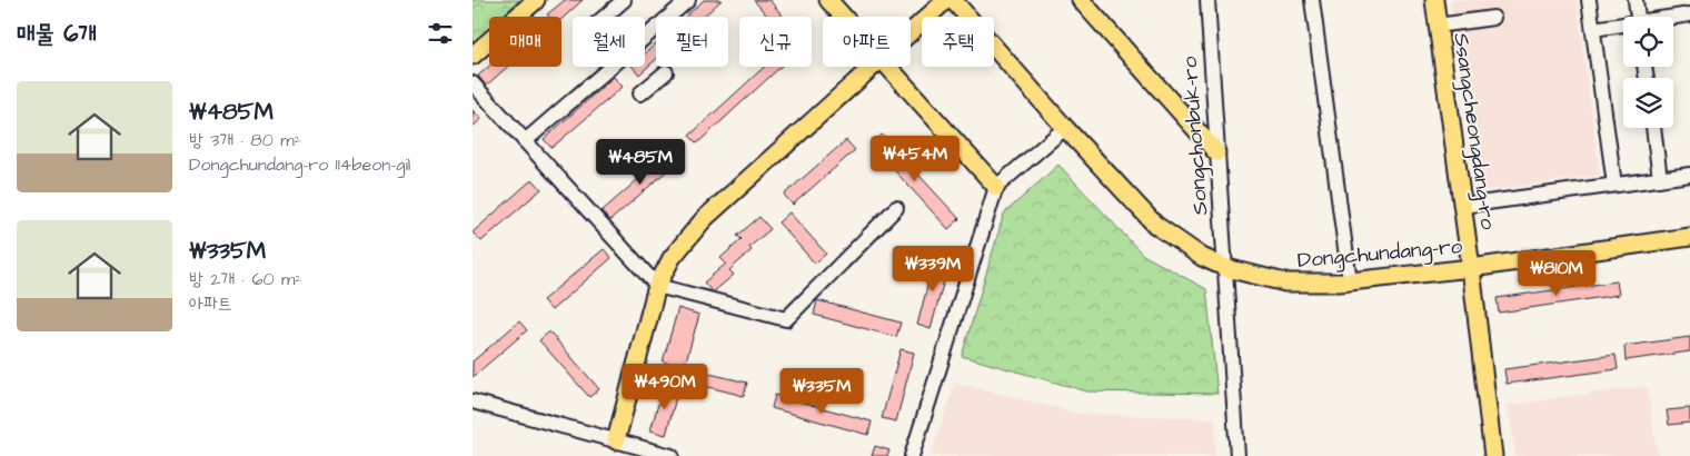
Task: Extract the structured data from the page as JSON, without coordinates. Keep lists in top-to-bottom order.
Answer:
{
  "streets": {
    "main road": ["Ssangcheongdang-ro", "Dongchundang-ro"],
    "street": ["Songchonbuk-ro"]
  },
  "crossings": [
    ["Ssangcheongdang-ro", "Dongchundang-ro"],
    ["Songchonbuk-ro", "Dongchundang-ro"]
  ],
  "page": {
    "heading": "매물 6개",
    "chip": [
      "매매",
      "월세",
      "필터",
      "신규",
      "아파트",
      "주택"
    ],
    "list": [
      {
        "name": "₩485M",
        "note": "방 3개 · 80 m² · Dongchundang-ro 114beon-gil"
      },
      {
        "name": "₩335M",
        "note": "방 2개 · 60 m² · 아파트"
      }
    ],
    "price": [
      "₩454M",
      "₩485M",
      "₩339M",
      "₩810M",
      "₩490M",
      "₩335M"
    ]
  }
}
